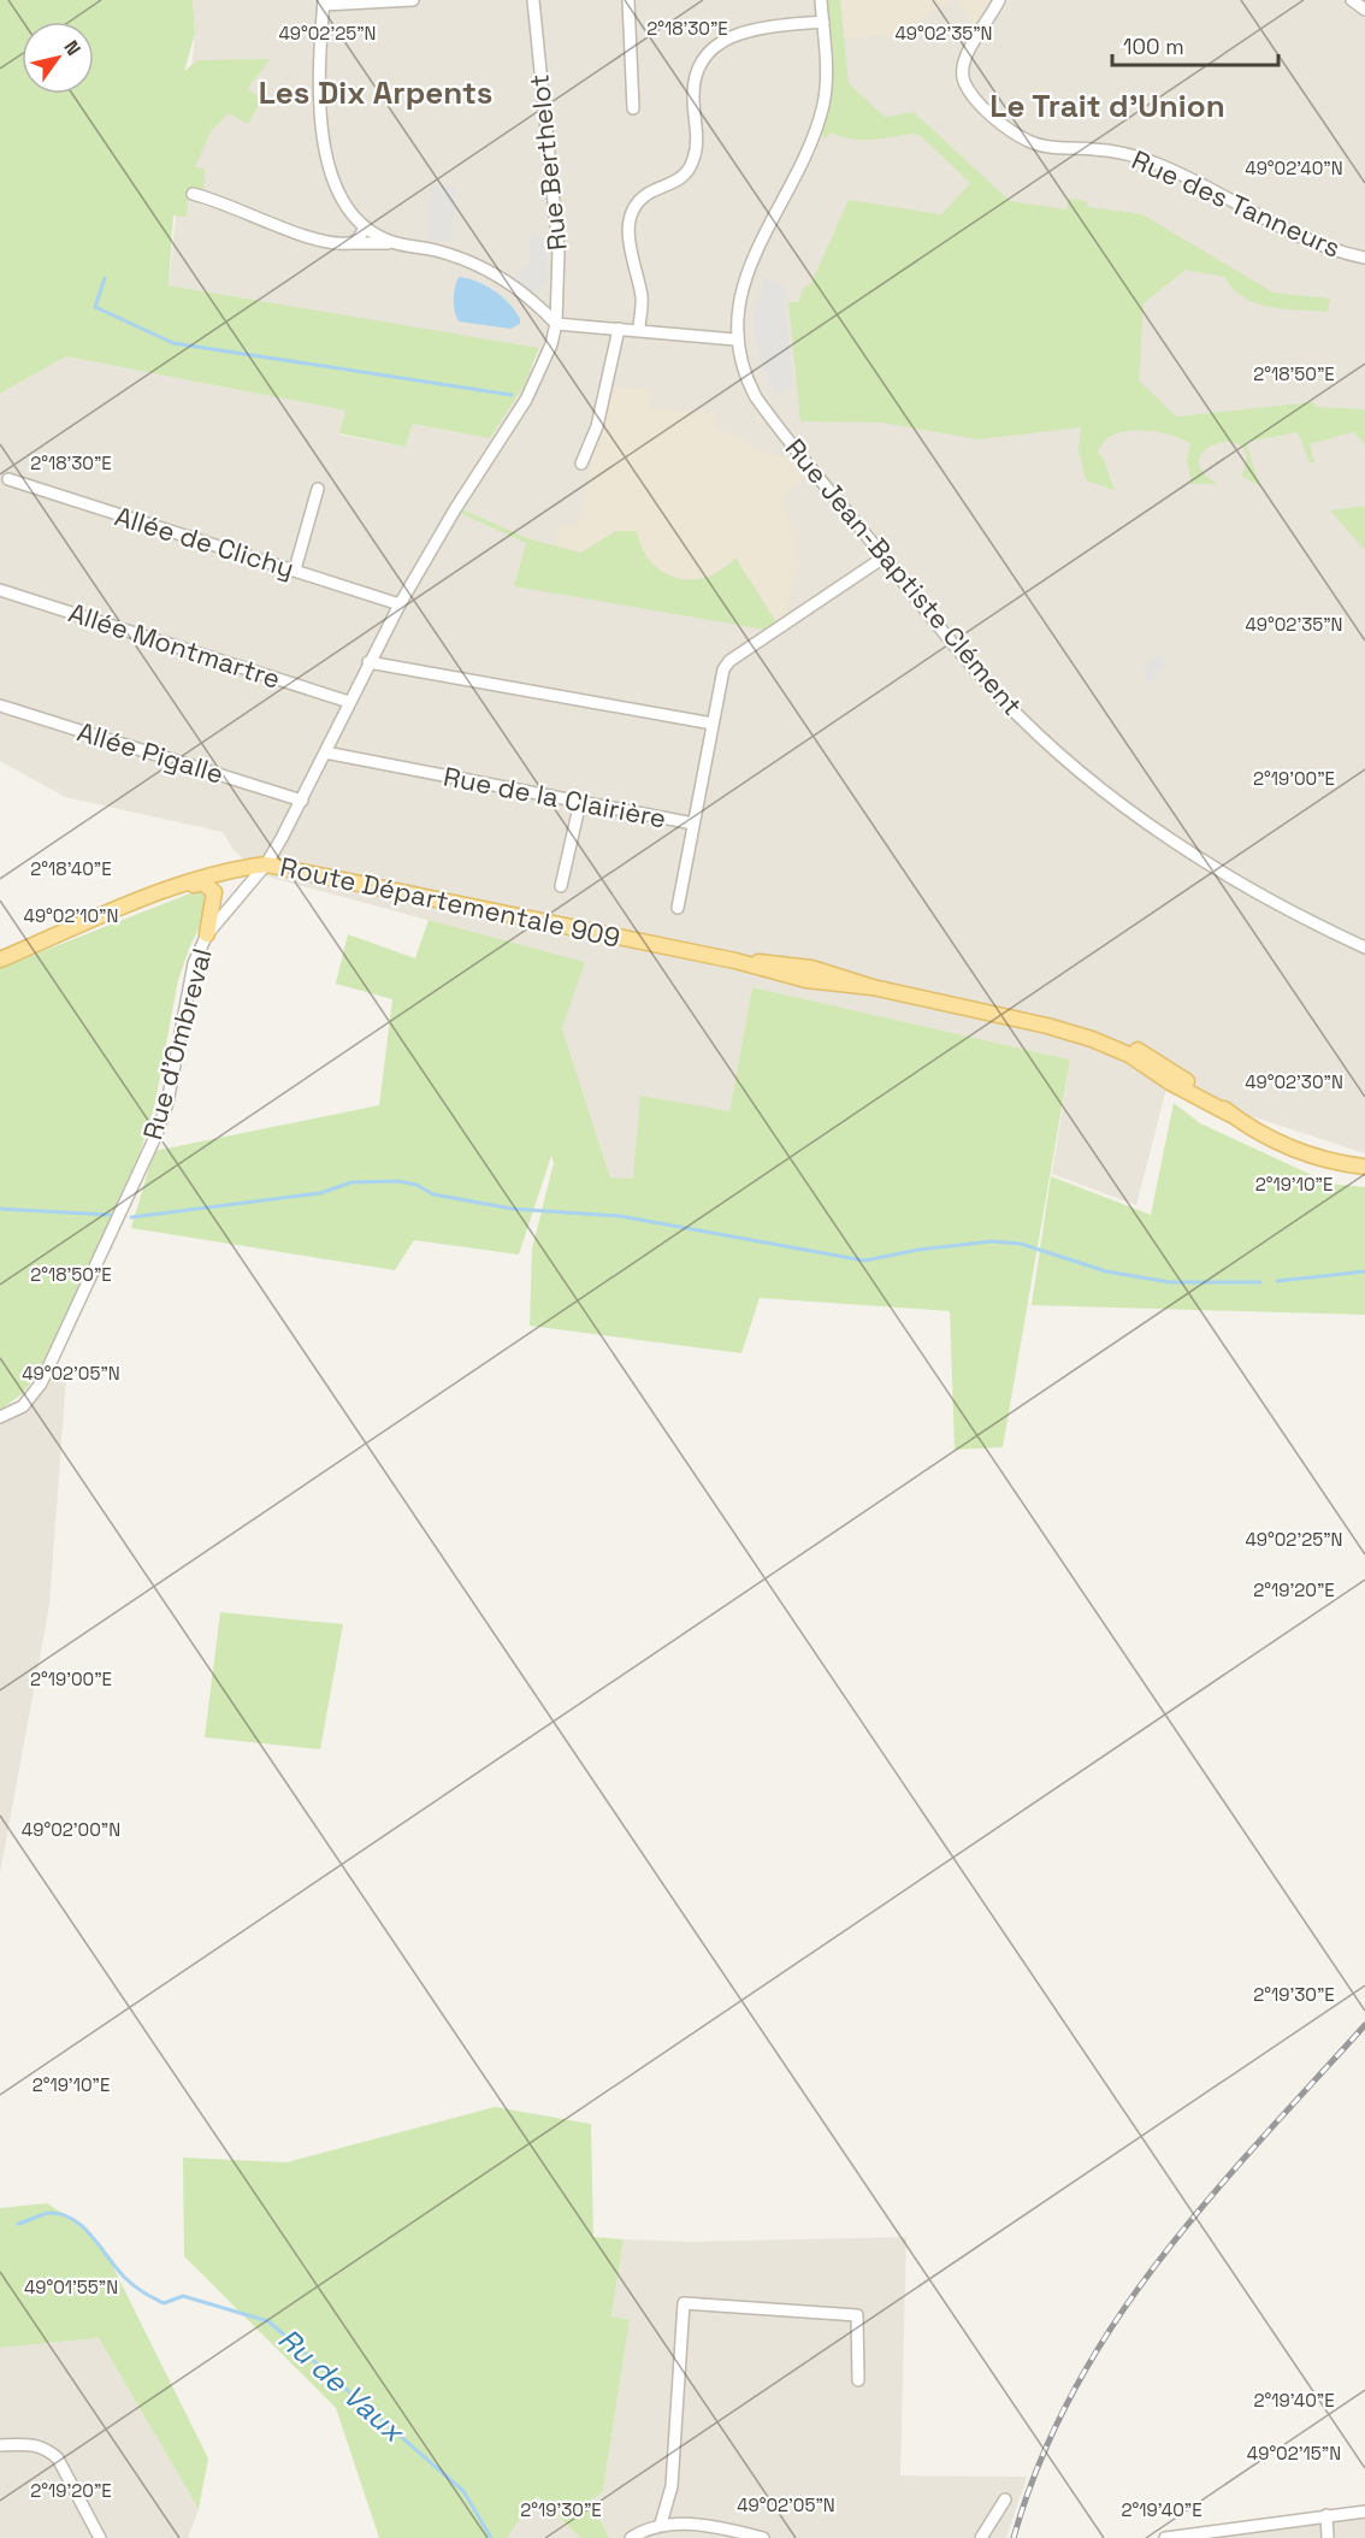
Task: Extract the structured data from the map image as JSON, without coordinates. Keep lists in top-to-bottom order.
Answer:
{
  "streets": {
    "main road": ["Route Départementale 909"],
    "street": [
      "Rue Berthelot",
      "Rue des Tanneurs",
      "Allée de Clichy",
      "Rue Jean-Baptiste Clément",
      "Allée Montmartre",
      "Allée Pigalle",
      "Rue de la Clairière",
      "Rue d'Ombreval"
    ]
  },
  "crossings": [
    ["Rue Berthelot", "Allée de Clichy"],
    ["Rue Berthelot", "Rue d'Ombreval"],
    ["Allée de Clichy", "Rue d'Ombreval"],
    ["Rue Jean-Baptiste Clément", "Rue de la Clairière"],
    ["Allée Montmartre", "Rue d'Ombreval"],
    ["Allée Pigalle", "Rue d'Ombreval"],
    ["Rue de la Clairière", "Rue d'Ombreval"],
    ["Route Départementale 909", "Rue d'Ombreval"]
  ],
  "districts": ["Les Dix Arpents", "Le Trait d'Union"],
  "water": ["Ru de Vaux"],
  "scale_bar": "100 m",
  "north": "top right",
  "coordinates": [
    "2°18'30\"E",
    "49°02'25\"N",
    "49°02'35\"N",
    "49°02'40\"N",
    "2°18'50\"E",
    "2°19'00\"E",
    "2°18'40\"E",
    "49°02'10\"N",
    "49°02'30\"N",
    "2°19'10\"E",
    "49°02'05\"N",
    "2°19'20\"E",
    "49°02'00\"N",
    "2°19'30\"E",
    "49°01'55\"N",
    "2°19'40\"E",
    "49°02'15\"N"
  ]
}
